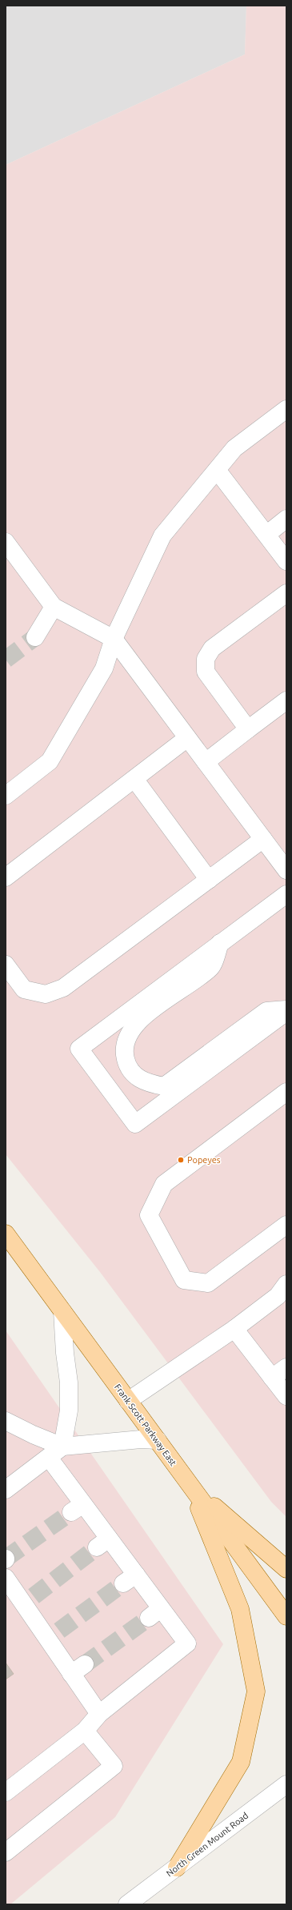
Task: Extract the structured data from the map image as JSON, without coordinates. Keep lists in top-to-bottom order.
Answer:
{
  "streets": {
    "main road": ["Frank Scott Parkway East"],
    "street": ["North Green Mount Road"]
  },
  "places": ["Popeyes"]
}
